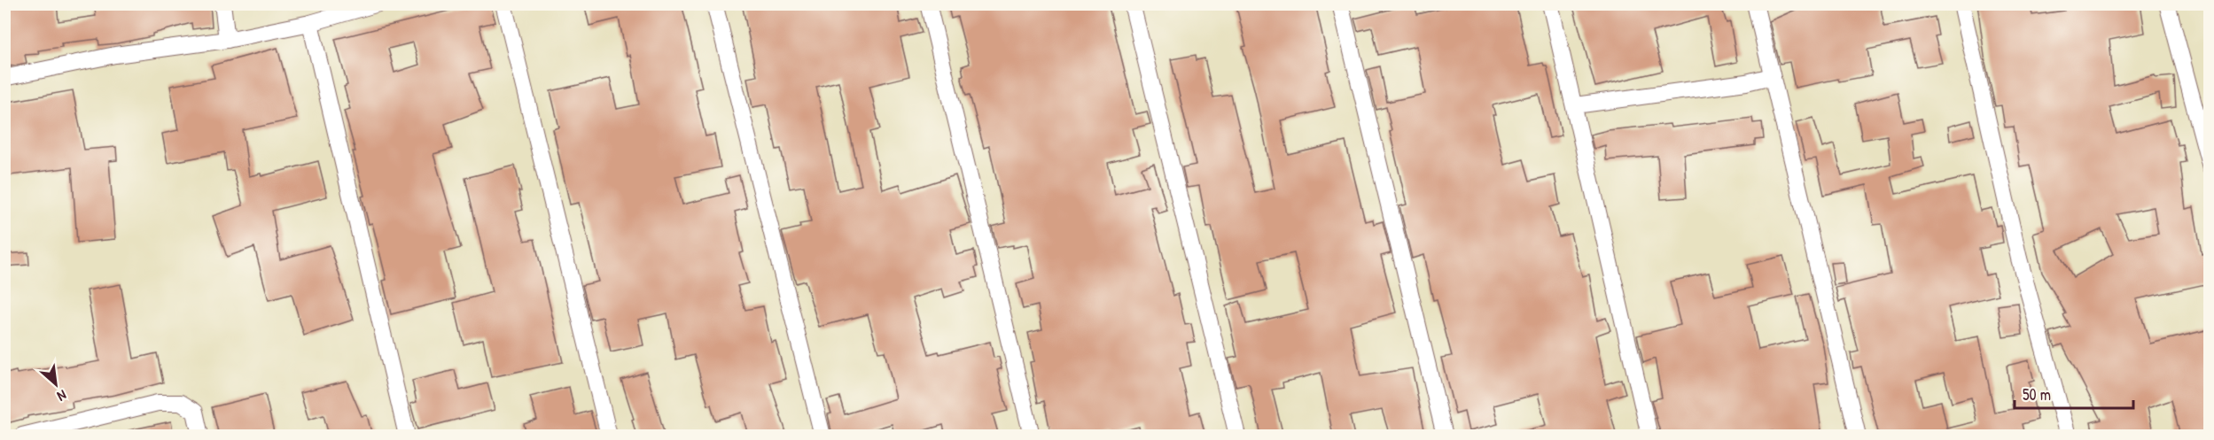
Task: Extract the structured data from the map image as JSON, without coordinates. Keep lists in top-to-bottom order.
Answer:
{
  "scale_bar": "50 m",
  "north": "bottom right"
}
